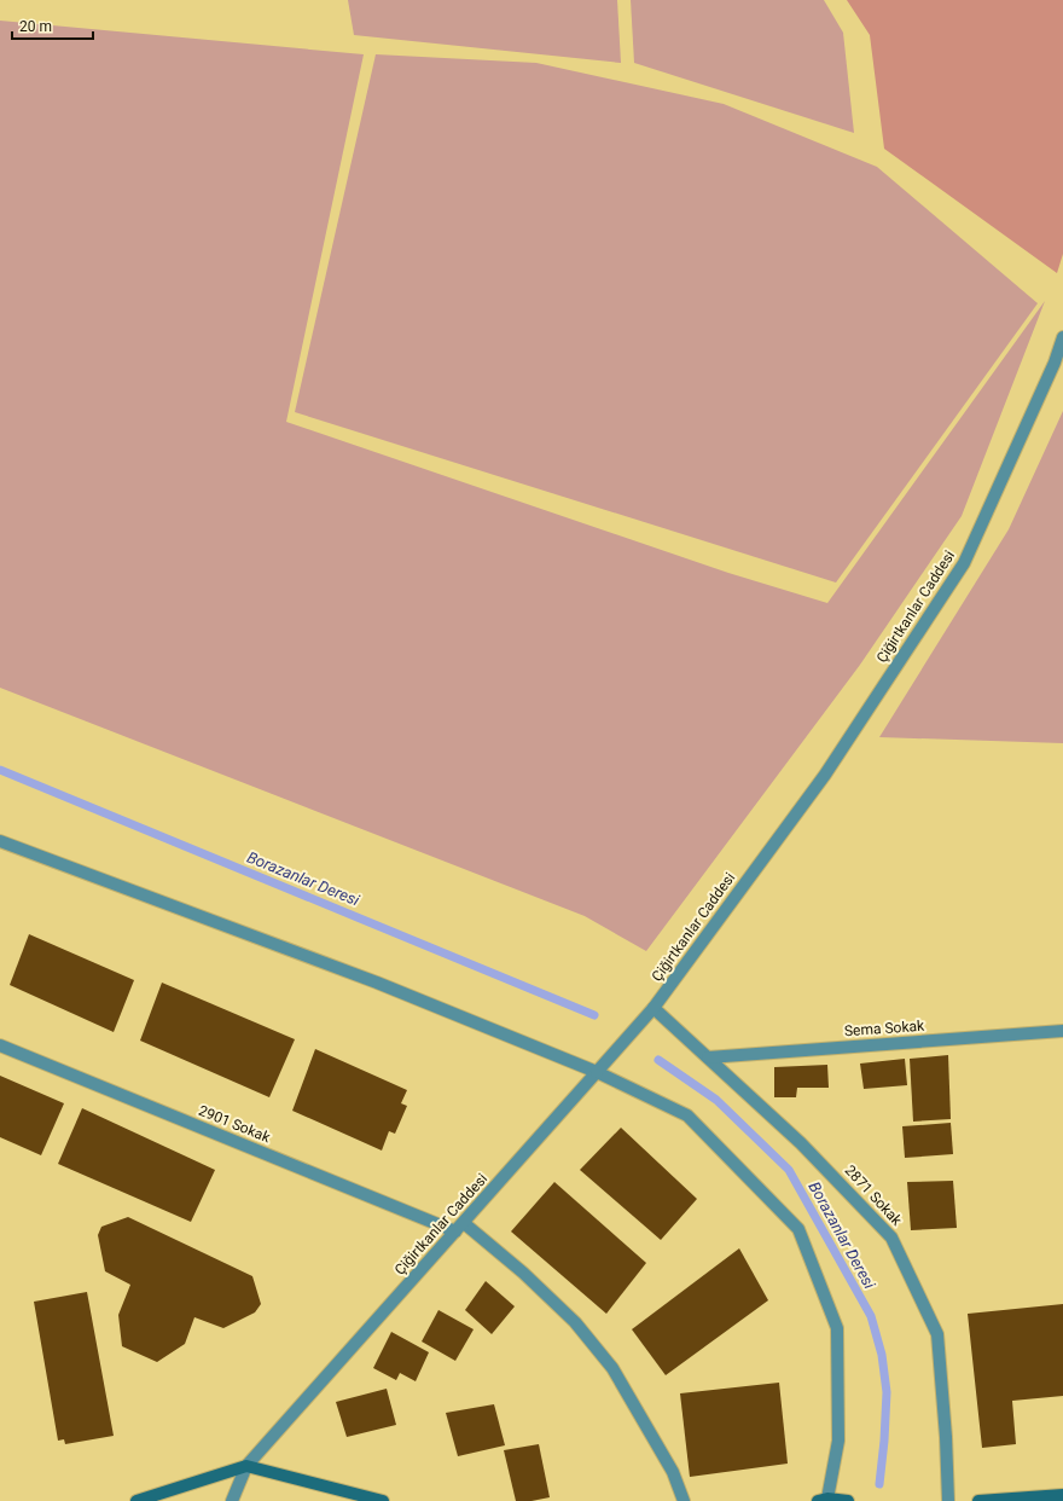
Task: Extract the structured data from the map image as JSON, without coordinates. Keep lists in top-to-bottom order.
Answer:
{
  "streets": {
    "street": [
      "Çiğirtkanlar Caddesi",
      "Sema Sokak",
      "2901 Sokak",
      "2871 Sokak"
    ]
  },
  "crossings": [
    ["Çiğirtkanlar Caddesi", "2901 Sokak"],
    ["Çiğirtkanlar Caddesi", "2871 Sokak"],
    ["Sema Sokak", "2871 Sokak"]
  ],
  "water": ["Borazanlar Deresi"],
  "scale_bar": "20 m"
}
